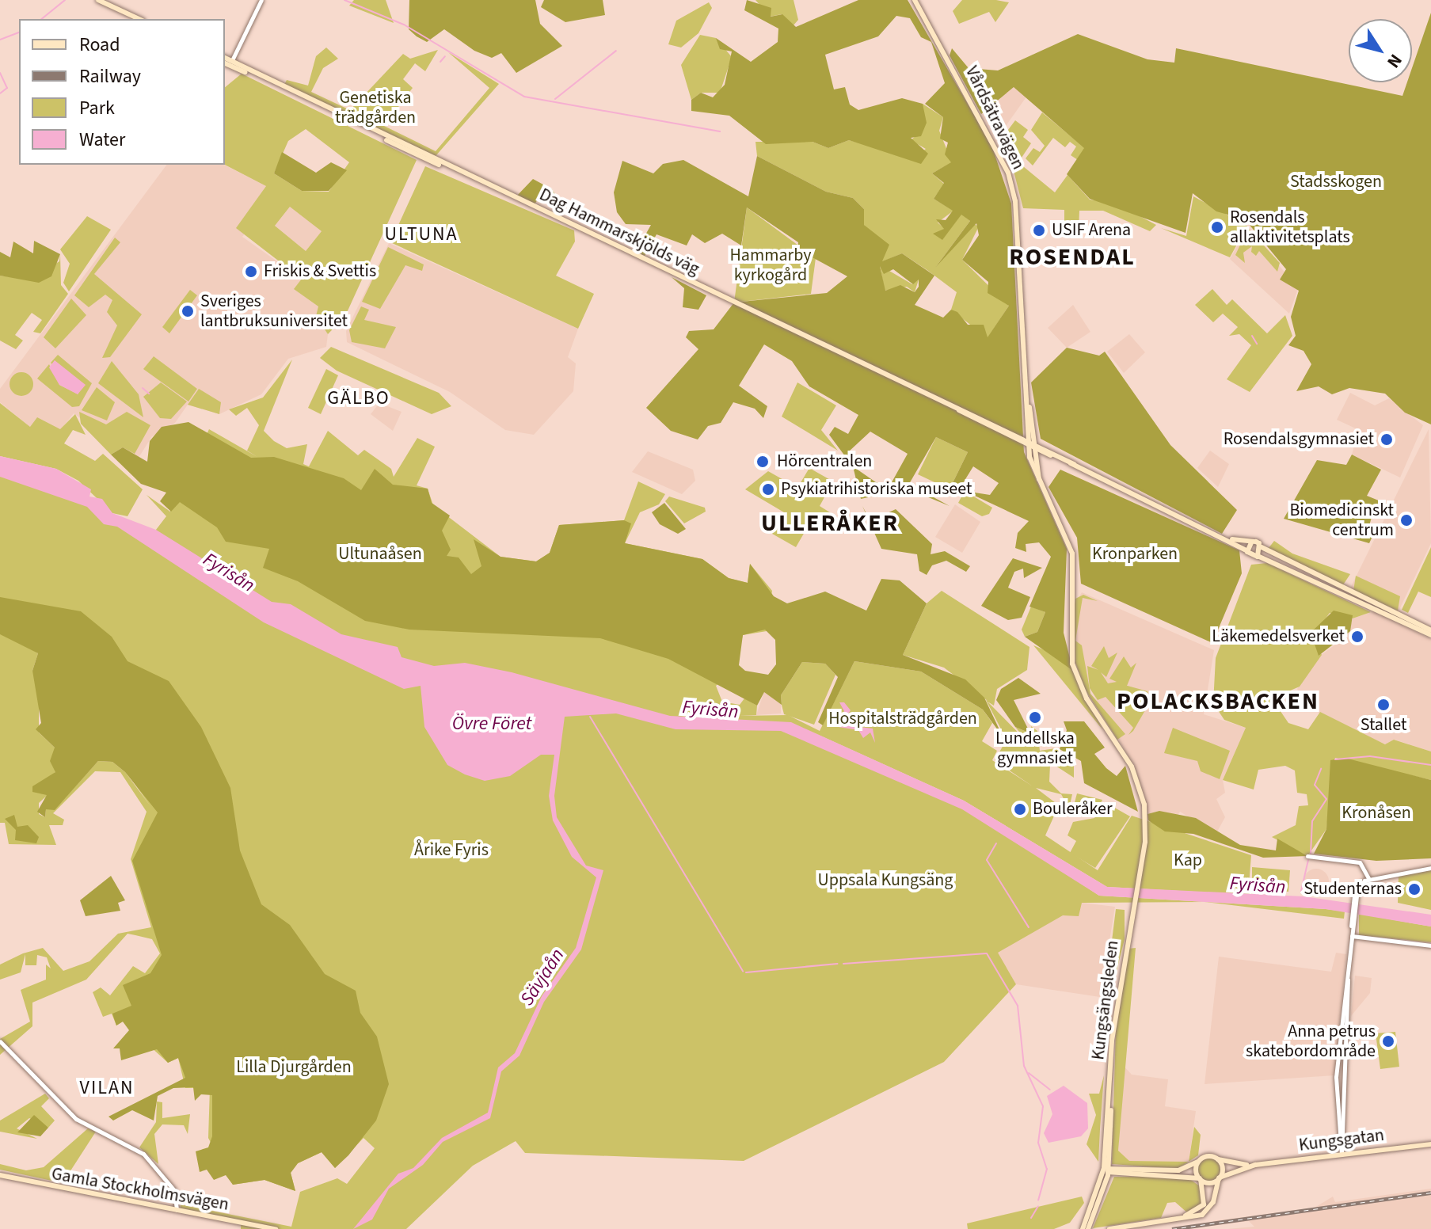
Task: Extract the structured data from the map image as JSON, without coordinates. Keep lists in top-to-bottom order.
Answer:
{
  "streets": {
    "main road": [
      "Vårdsätravägen",
      "Dag Hammarskjölds väg",
      "Kungsängsleden",
      "Kungsgatan",
      "Gamla Stockholmsvägen"
    ]
  },
  "crossings": [
    ["Vårdsätravägen", "Dag Hammarskjölds väg"]
  ],
  "districts": [
    "ULTUNA",
    "ROSENDAL",
    "GÄLBO",
    "ULLERÅKER",
    "POLACKSBACKEN",
    "VILAN"
  ],
  "water": ["Fyrisån", "Övre Föret", "Sävjaån"],
  "parks": [
    "Genetiska trädgården",
    "Stadsskogen",
    "Hammarby kyrkogård",
    "Ultunaåsen",
    "Kronparken",
    "Hospitalsträdgården",
    "Kronåsen",
    "Årike Fyris",
    "Kap",
    "Uppsala Kungsäng",
    "Lilla Djurgården"
  ],
  "places": [
    "Rosendals allaktivitetsplats",
    "USIF Arena",
    "Friskis & Svettis",
    "Sveriges lantbruksuniversitet",
    "Rosendalsgymnasiet",
    "Hörcentralen",
    "Psykiatrihistoriska museet",
    "Biomedicinskt centrum",
    "Läkemedelsverket",
    "Stallet",
    "Lundellska gymnasiet",
    "Bouleråker",
    "Studenternas",
    "Anna petrus skatebordområde"
  ],
  "legend": [
    "Road",
    "Railway",
    "Park",
    "Water"
  ],
  "north": "bottom right"
}
